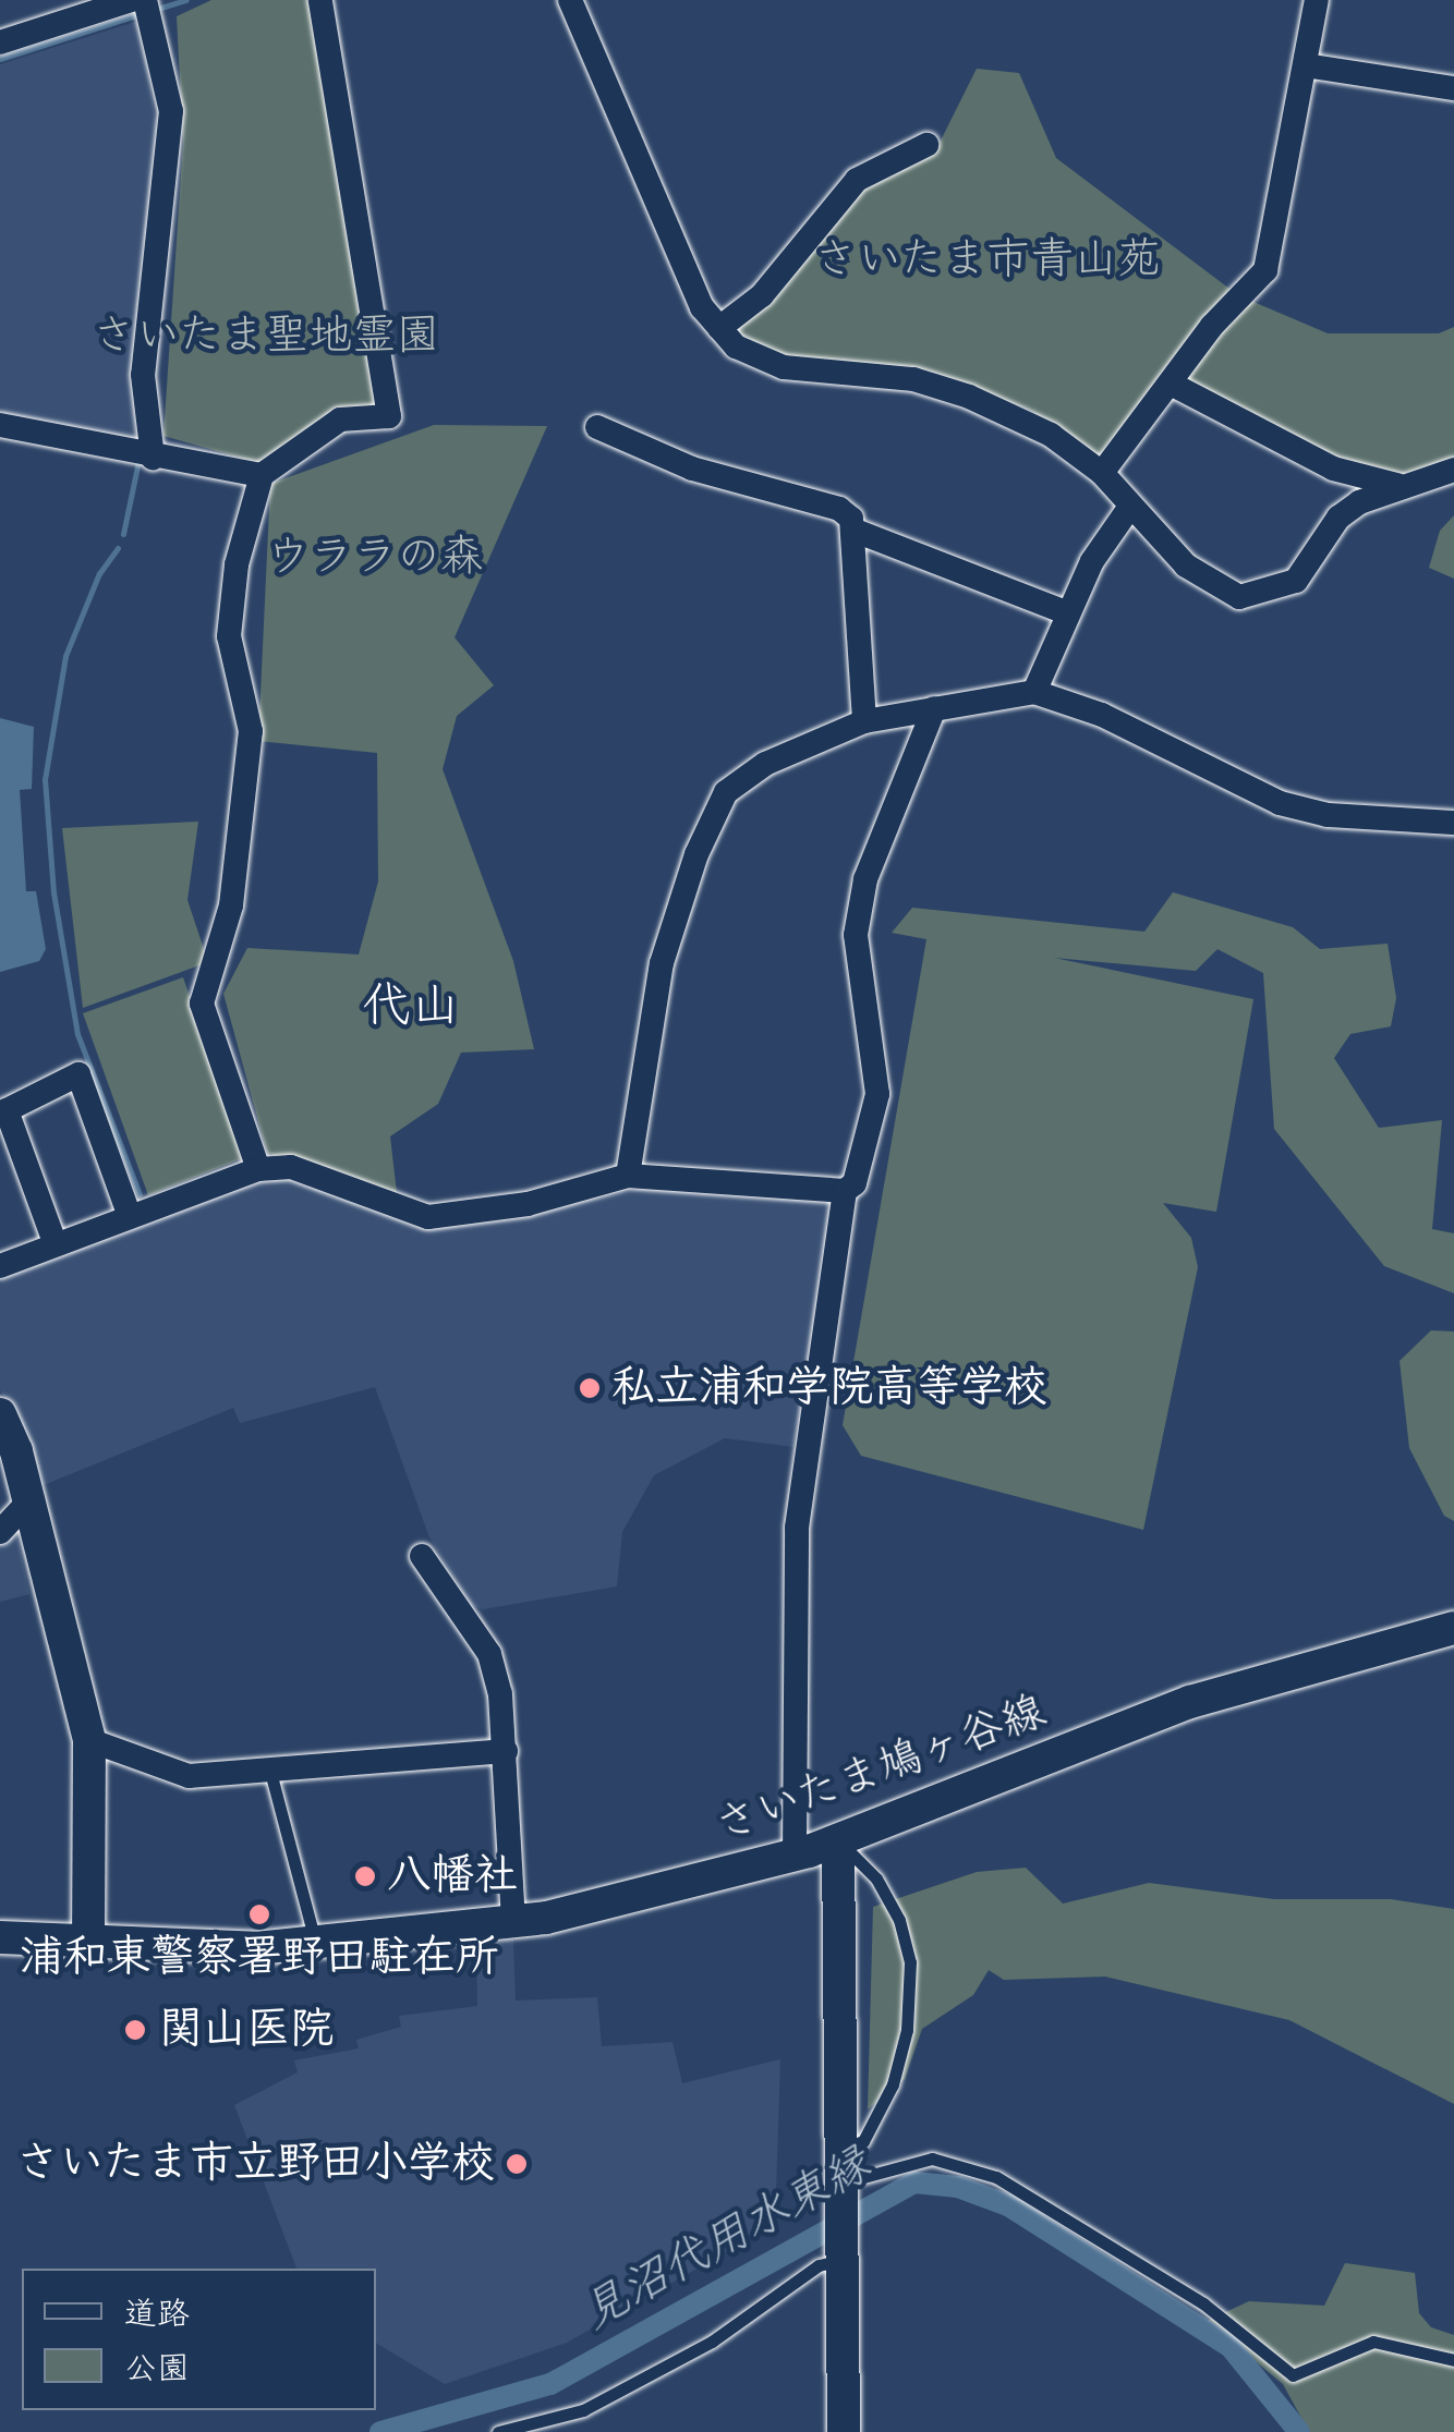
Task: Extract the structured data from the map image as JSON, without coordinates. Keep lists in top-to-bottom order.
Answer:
{
  "streets": {
    "main road": ["さいたま鳩ヶ谷線"]
  },
  "districts": ["代山"],
  "water": ["見沼代用水東縁"],
  "parks": ["さいたま市青山苑", "さいたま聖地霊園", "ウララの森"],
  "places": [
    "私立浦和学院高等学校",
    "八幡社",
    "浦和東警察署野田駐在所",
    "関山医院",
    "さいたま市立野田小学校"
  ],
  "legend": ["道路", "公園"]
}
